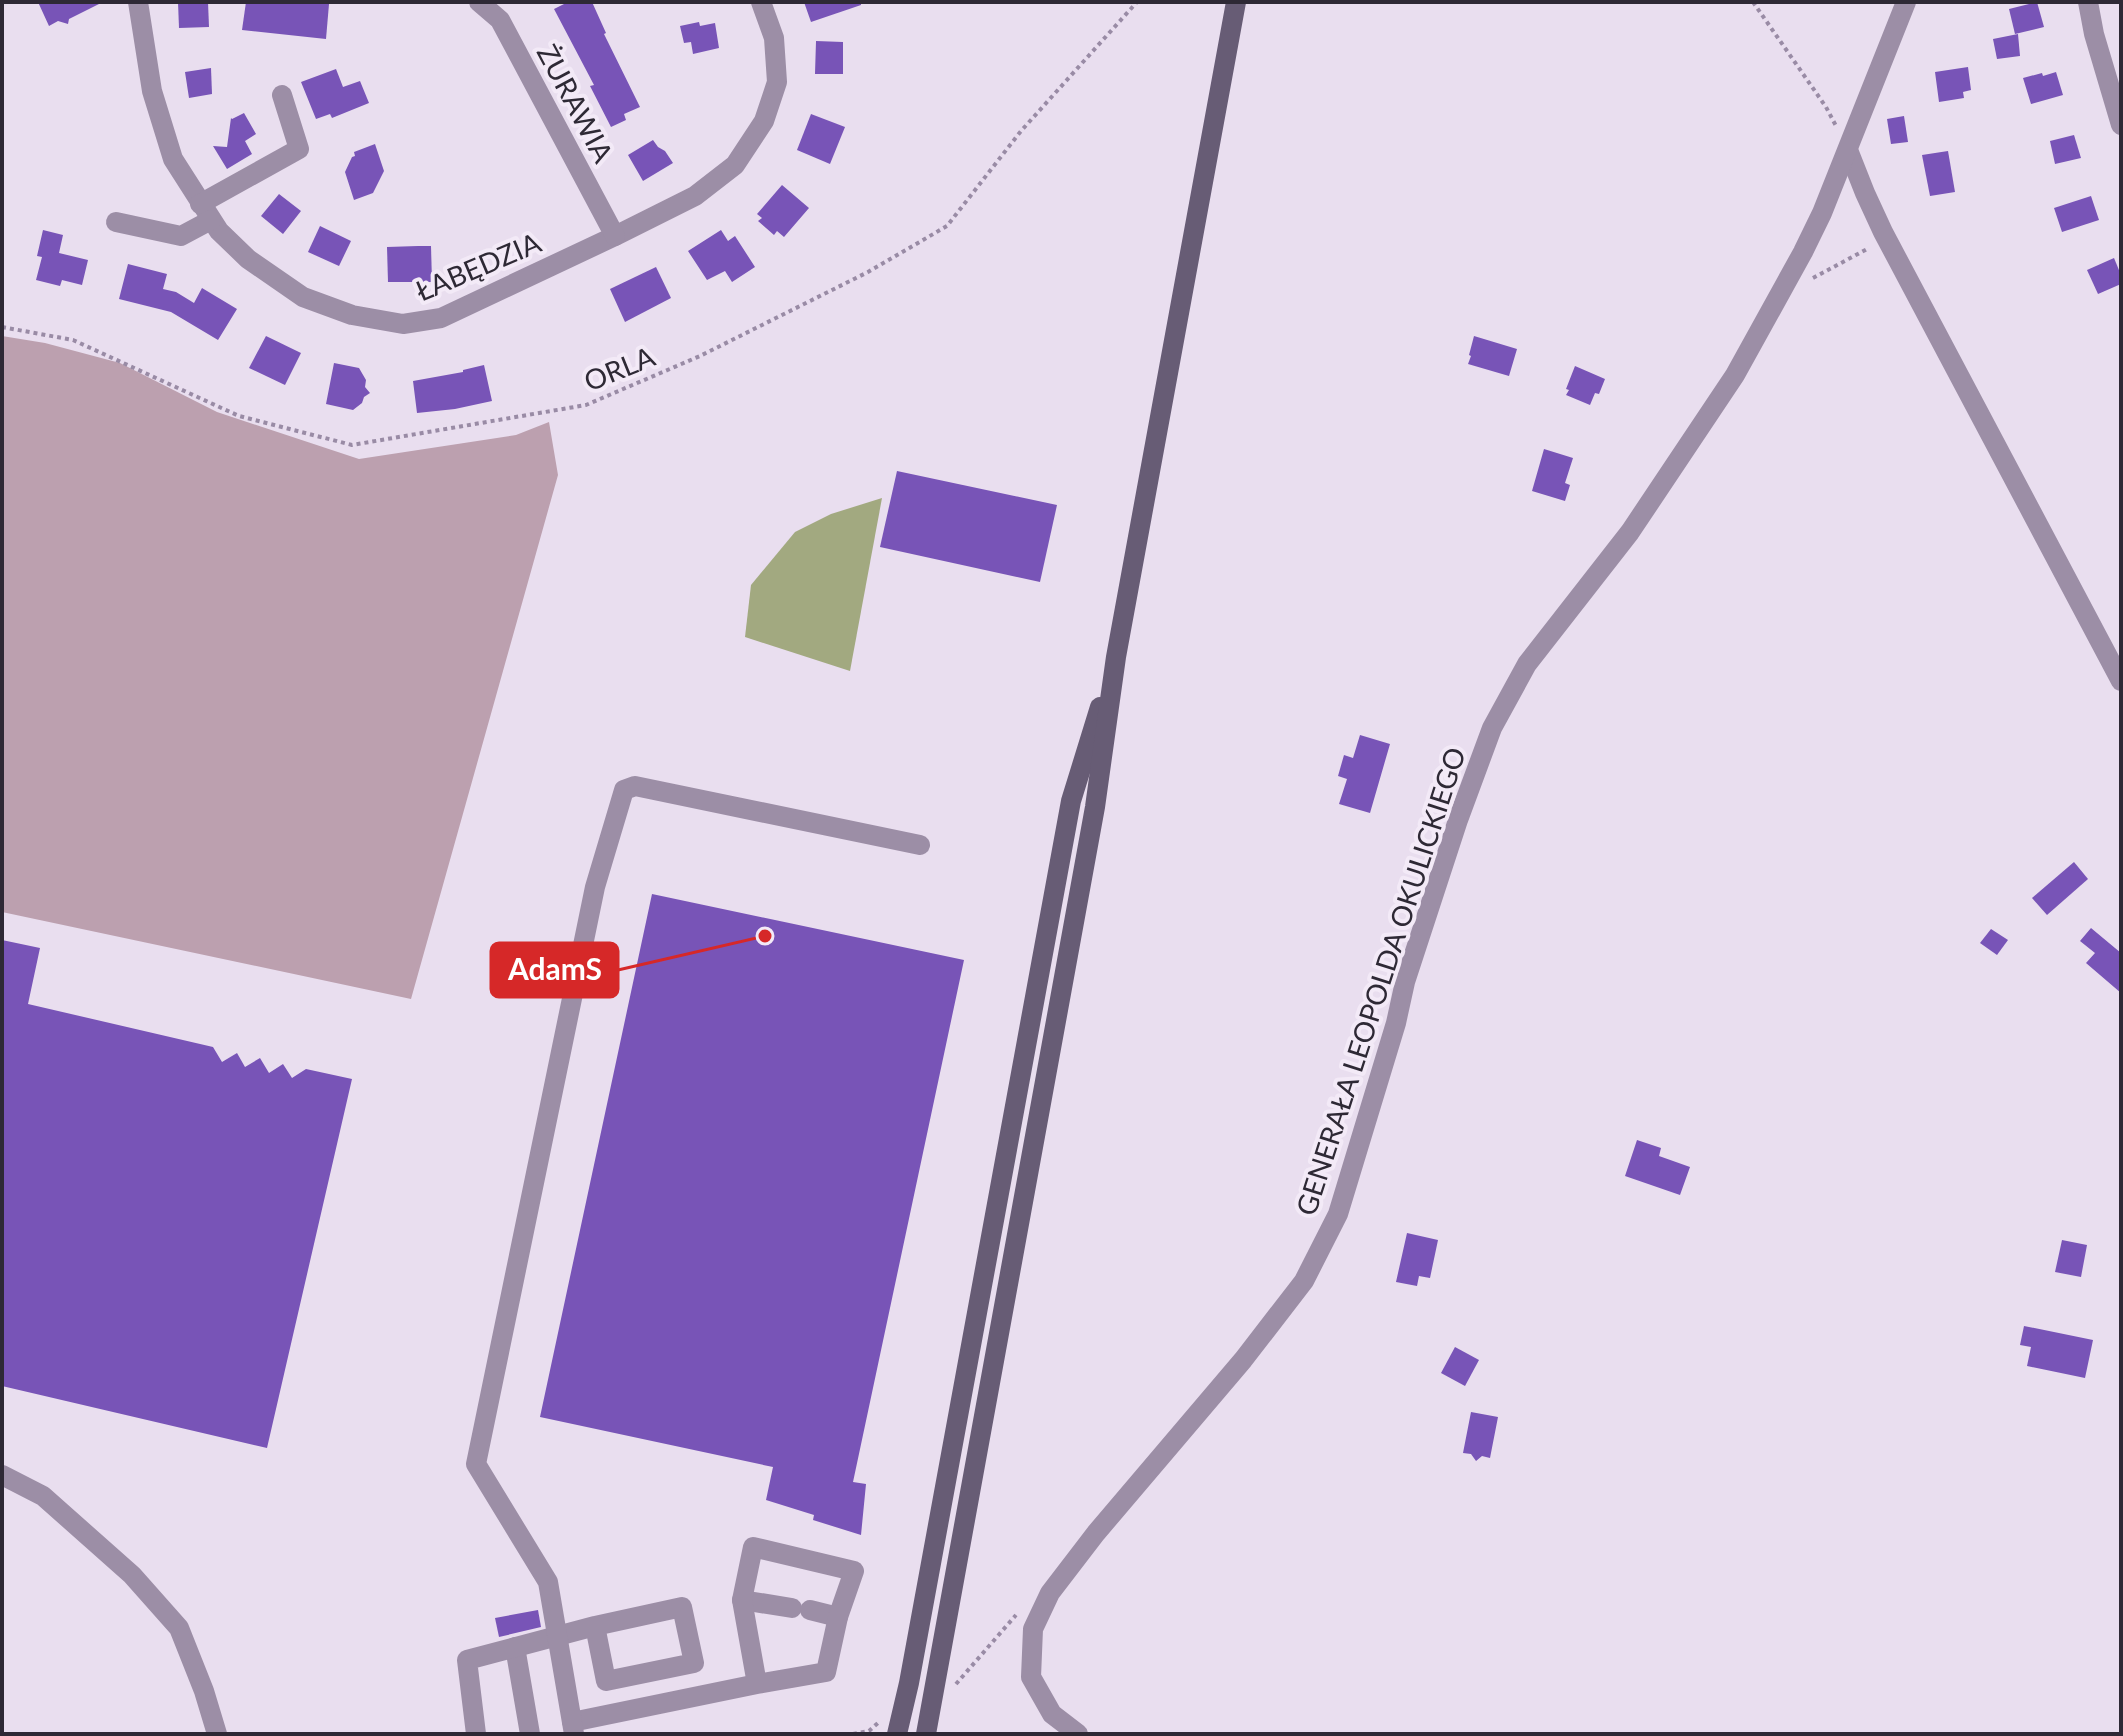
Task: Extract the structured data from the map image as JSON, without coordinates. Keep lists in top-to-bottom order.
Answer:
{
  "streets": {
    "street": ["ŻURAWIA", "ŁABĘDZIA", "GENERAŁA LEOPOLDA OKULICKIEGO"],
    "path": ["ORLA"]
  },
  "crossings": [
    ["ŻURAWIA", "ŁABĘDZIA"]
  ],
  "places": ["AdamS"]
}
